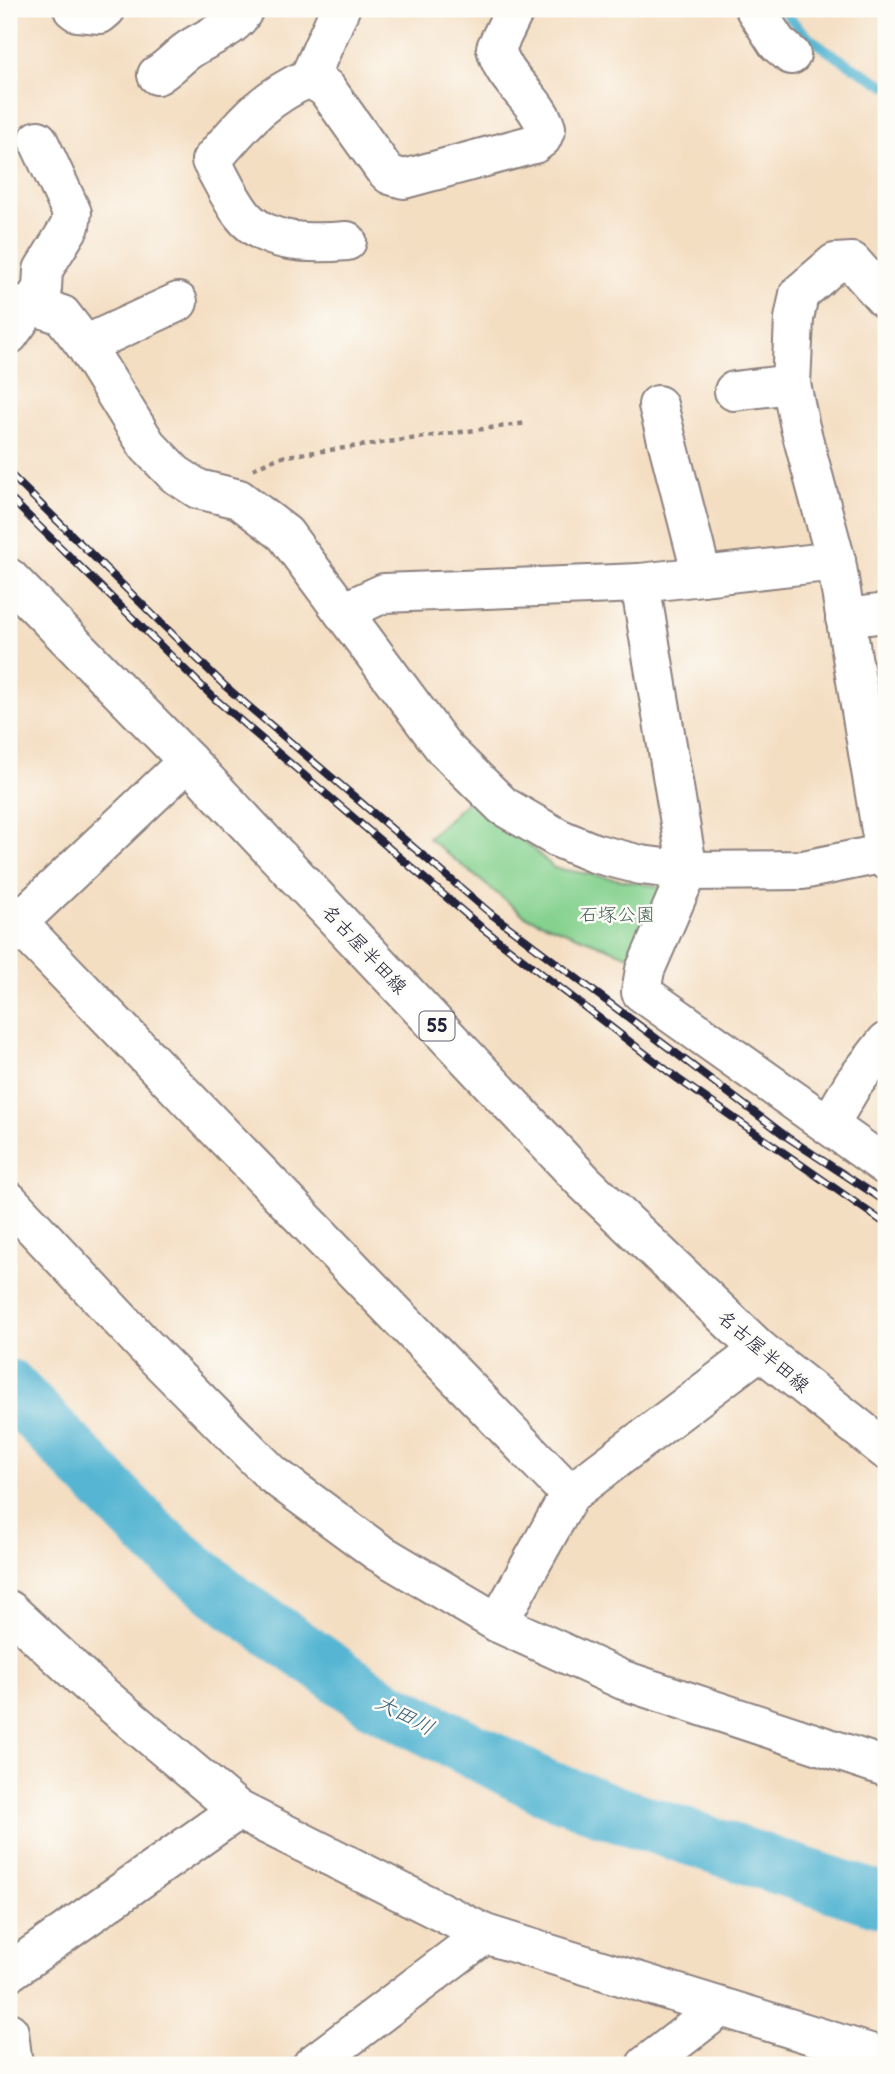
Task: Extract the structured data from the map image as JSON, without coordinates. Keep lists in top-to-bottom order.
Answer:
{
  "streets": {
    "street": ["名古屋半田線", "55"]
  },
  "water": ["大田川"],
  "parks": ["石塚公園"]
}
